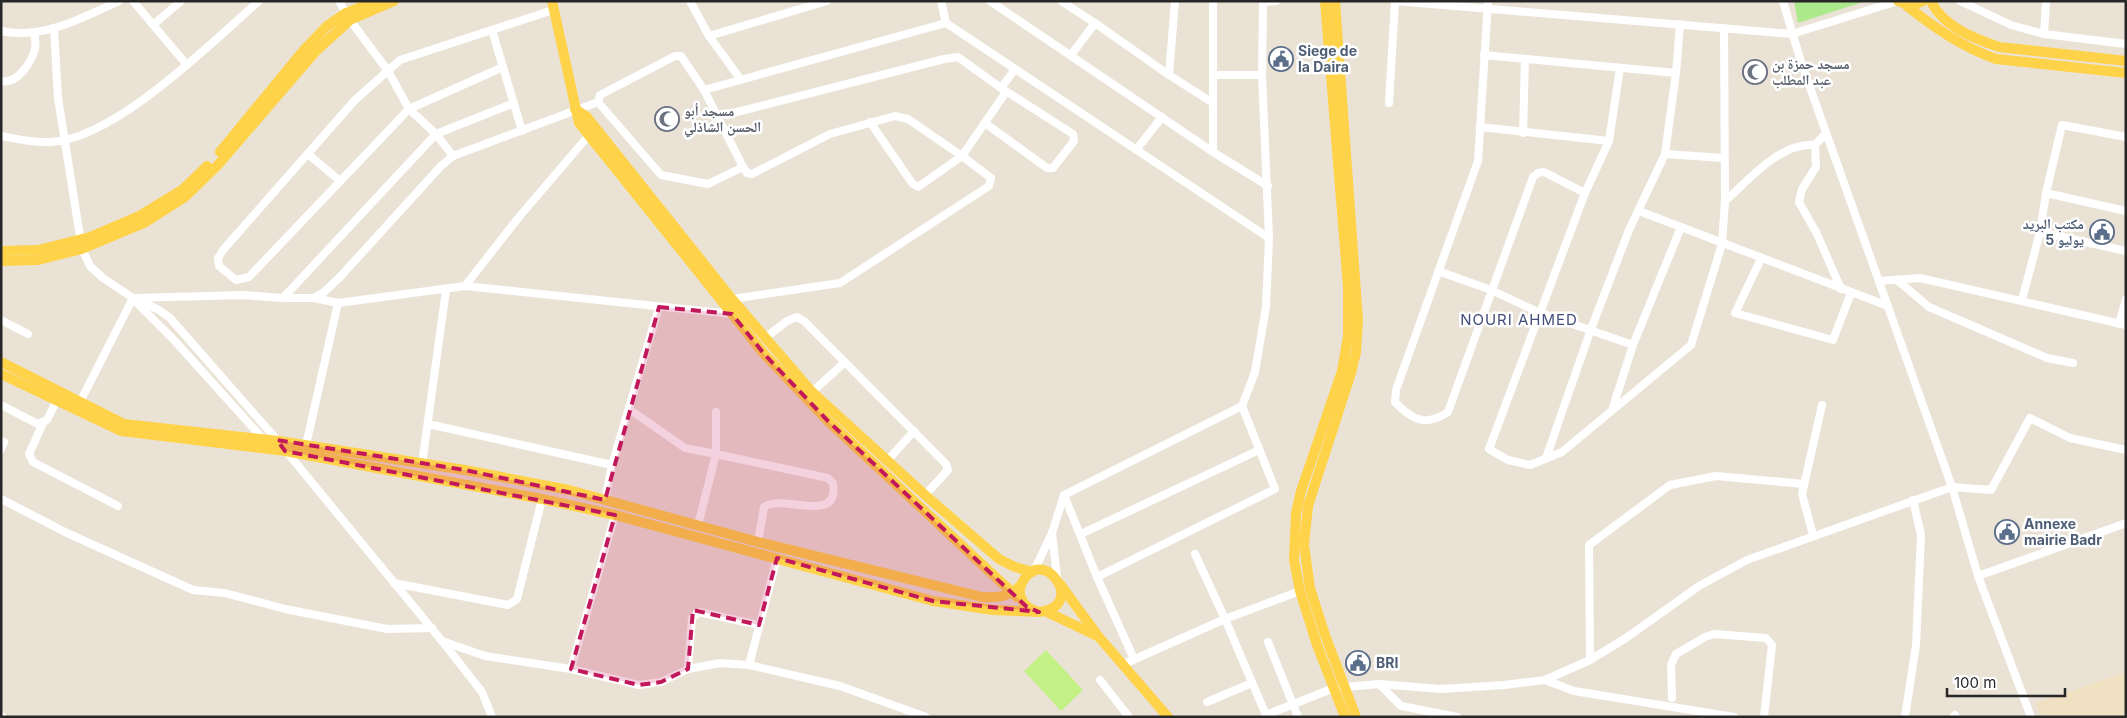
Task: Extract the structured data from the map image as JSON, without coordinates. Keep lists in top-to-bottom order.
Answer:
{
  "districts": ["NOURI AHMED"],
  "places": {
    "public building": [
      "Siege de la Daira",
      "مكتب البريد 5 يوليو",
      "Annexe mairie Badr",
      "BRI"
    ],
    "mosque": ["مسجد حمزة بن عبد المطلب", "مسجد أبو الحسن الشاذلي"]
  },
  "scale_bar": "100 m"
}
